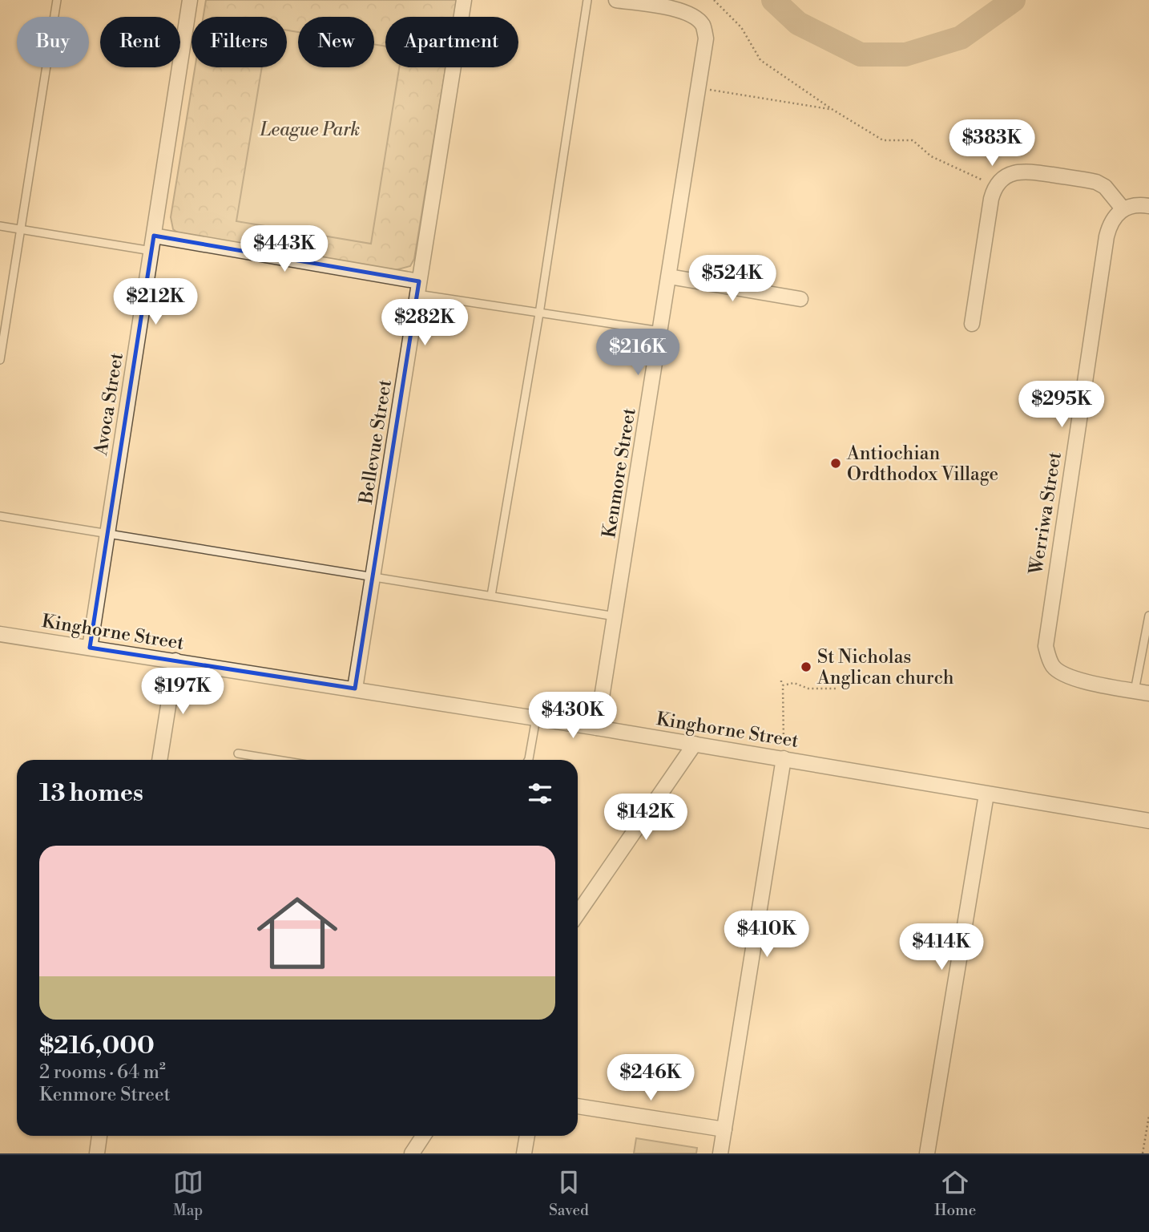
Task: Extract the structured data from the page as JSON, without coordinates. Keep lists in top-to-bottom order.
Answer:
{
  "streets": {
    "street": [
      "Avoca Street",
      "Bellevue Street",
      "Kenmore Street",
      "Werriwa Street",
      "Kinghorne Street"
    ]
  },
  "crossings": [
    ["Avoca Street", "Kinghorne Street"],
    ["Bellevue Street", "Kinghorne Street"],
    ["Kenmore Street", "Kinghorne Street"]
  ],
  "parks": ["League Park"],
  "places": ["Antiochian Ordthodox Village", "St Nicholas Anglican church"],
  "page": {
    "chip": [
      "Buy",
      "Rent",
      "Filters",
      "New",
      "Apartment"
    ],
    "price": [
      "$383K",
      "$443K",
      "$524K",
      "$212K",
      "$282K",
      "$216K",
      "$295K",
      "$197K",
      "$430K",
      "$142K",
      "$410K",
      "$414K",
      "$246K"
    ],
    "heading": "13 homes",
    "list": [
      {
        "name": "$216,000",
        "note": "2 rooms · 64 m² · Kenmore Street"
      }
    ],
    "tabs": ["Map", "Saved", "Home"]
  }
}
